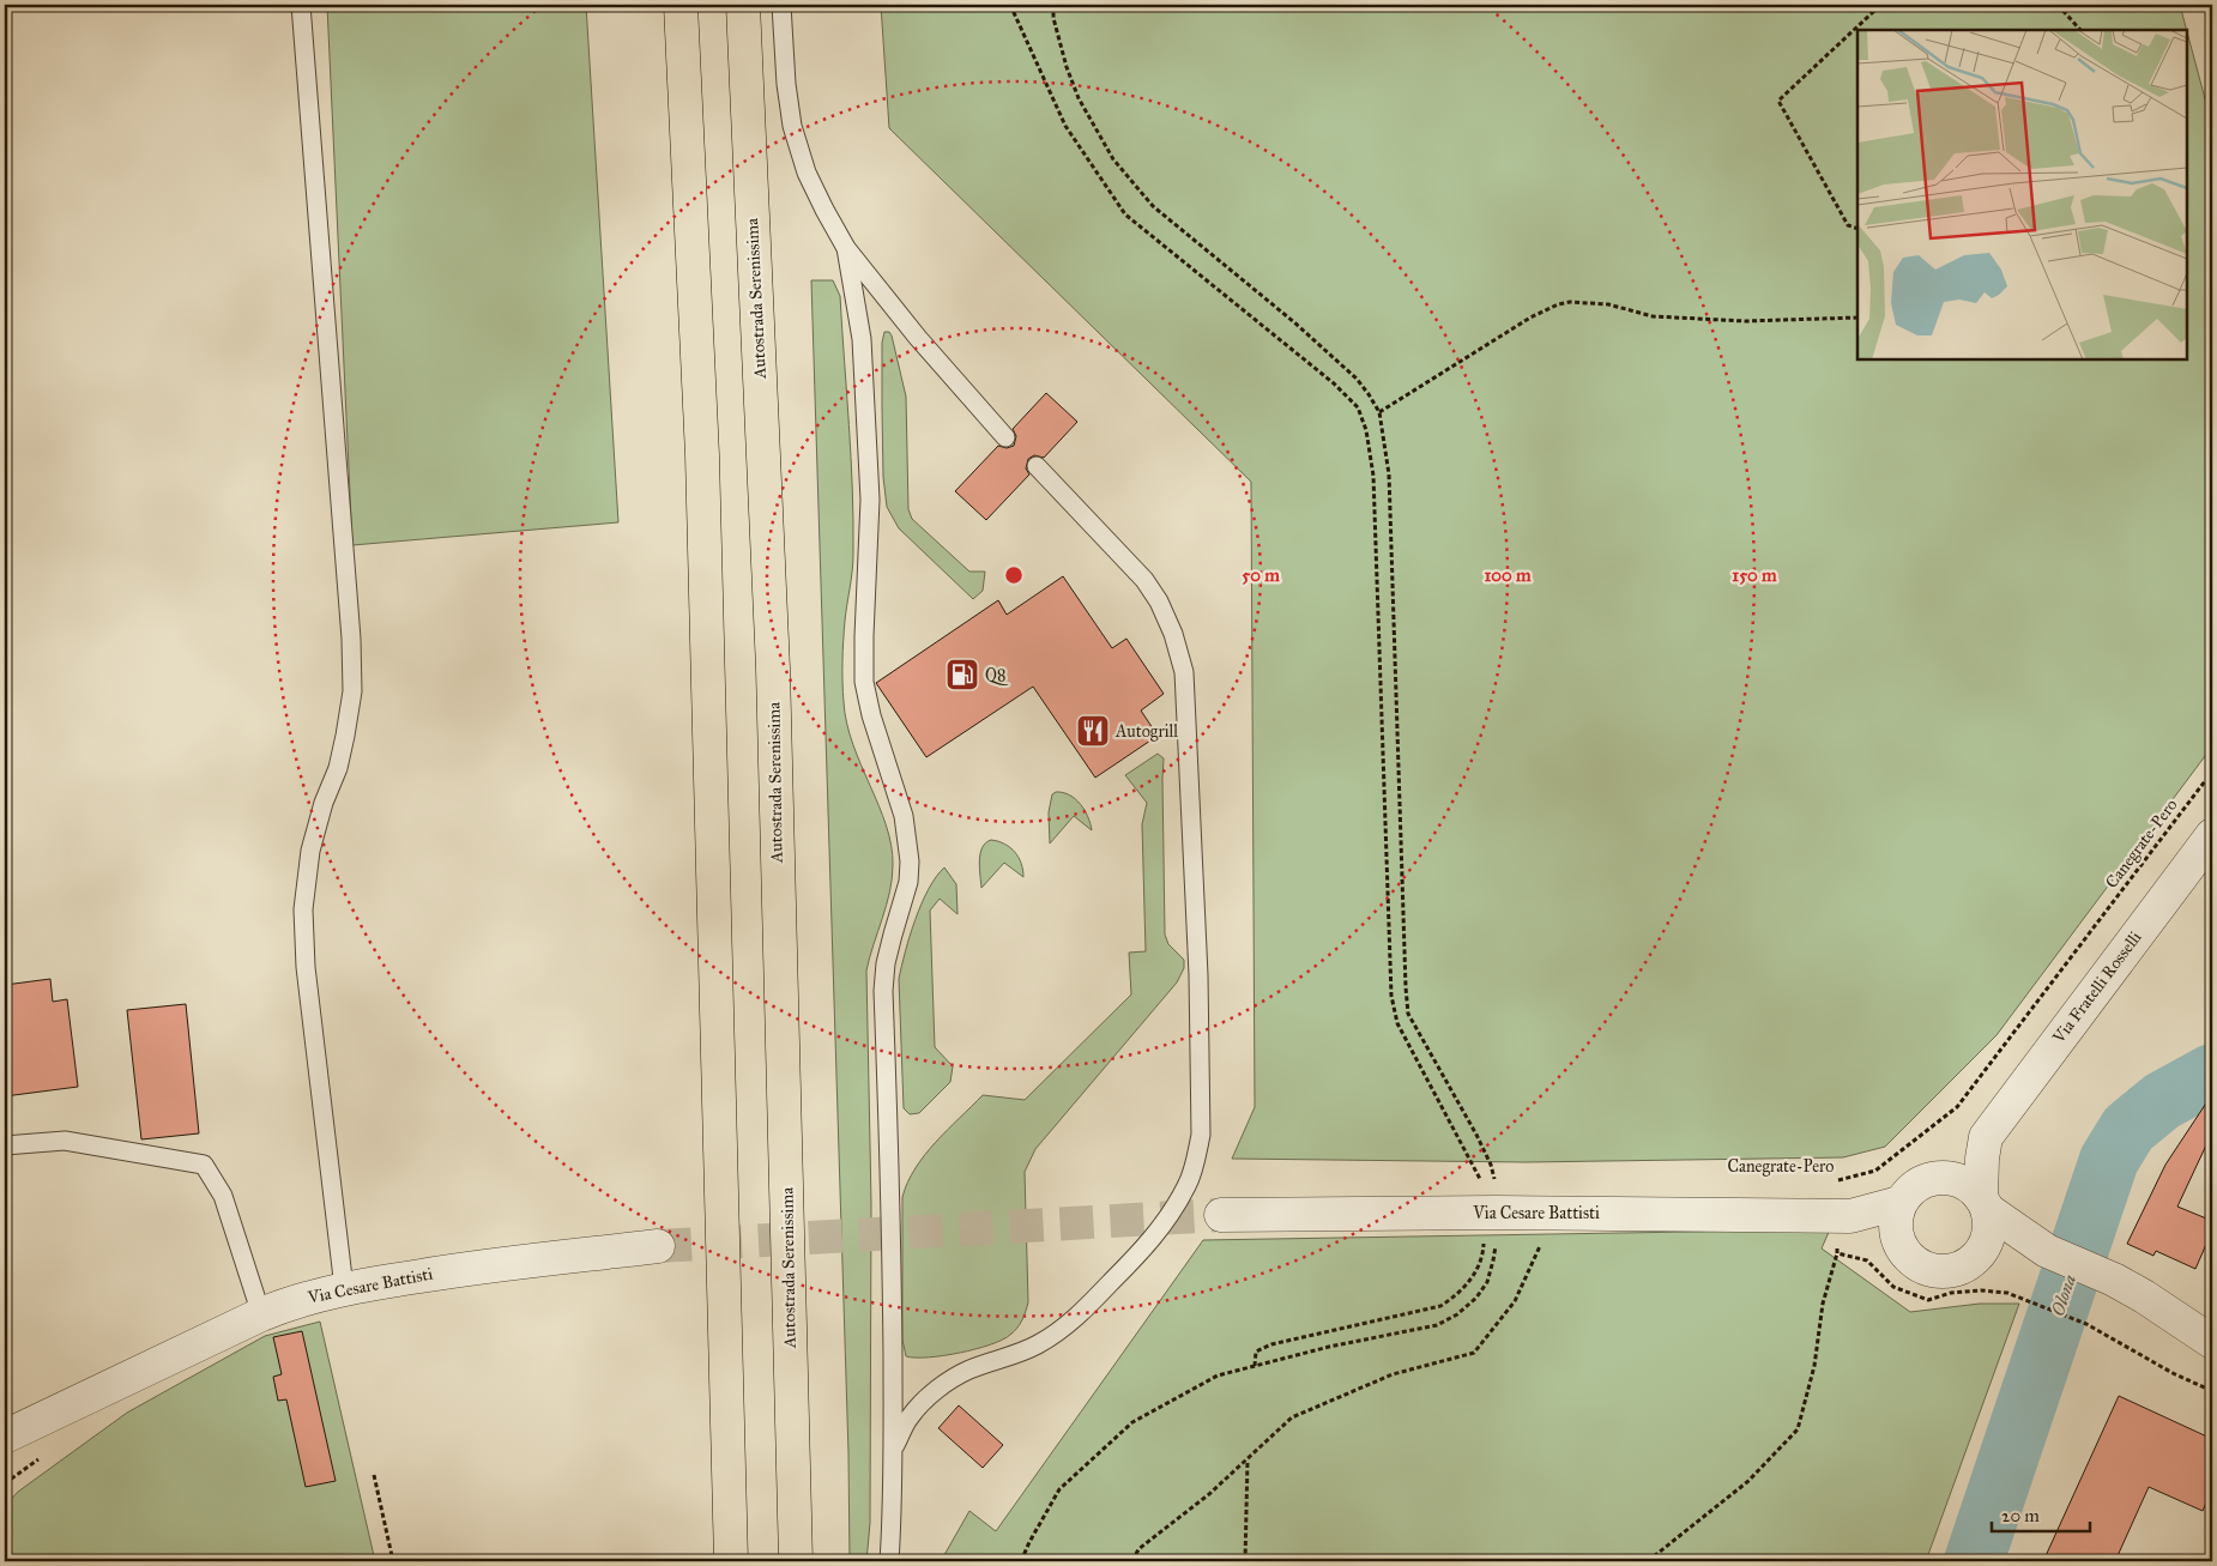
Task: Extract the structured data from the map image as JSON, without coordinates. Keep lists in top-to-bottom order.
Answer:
{
  "streets": {
    "highway": ["Autostrada Serenissima"],
    "street": ["Via Fratelli Rosselli", "Via Cesare Battisti"],
    "path": ["Canegrate-Pero"]
  },
  "crossings": [
    ["Via Fratelli Rosselli", "Via Cesare Battisti"]
  ],
  "water": ["Olona"],
  "places": {
    "fuel station": ["Q8"],
    "restaurant": ["Autogrill"]
  },
  "scale_bar": "20 m",
  "rings": ["50 m", "100 m", "150 m"]
}
